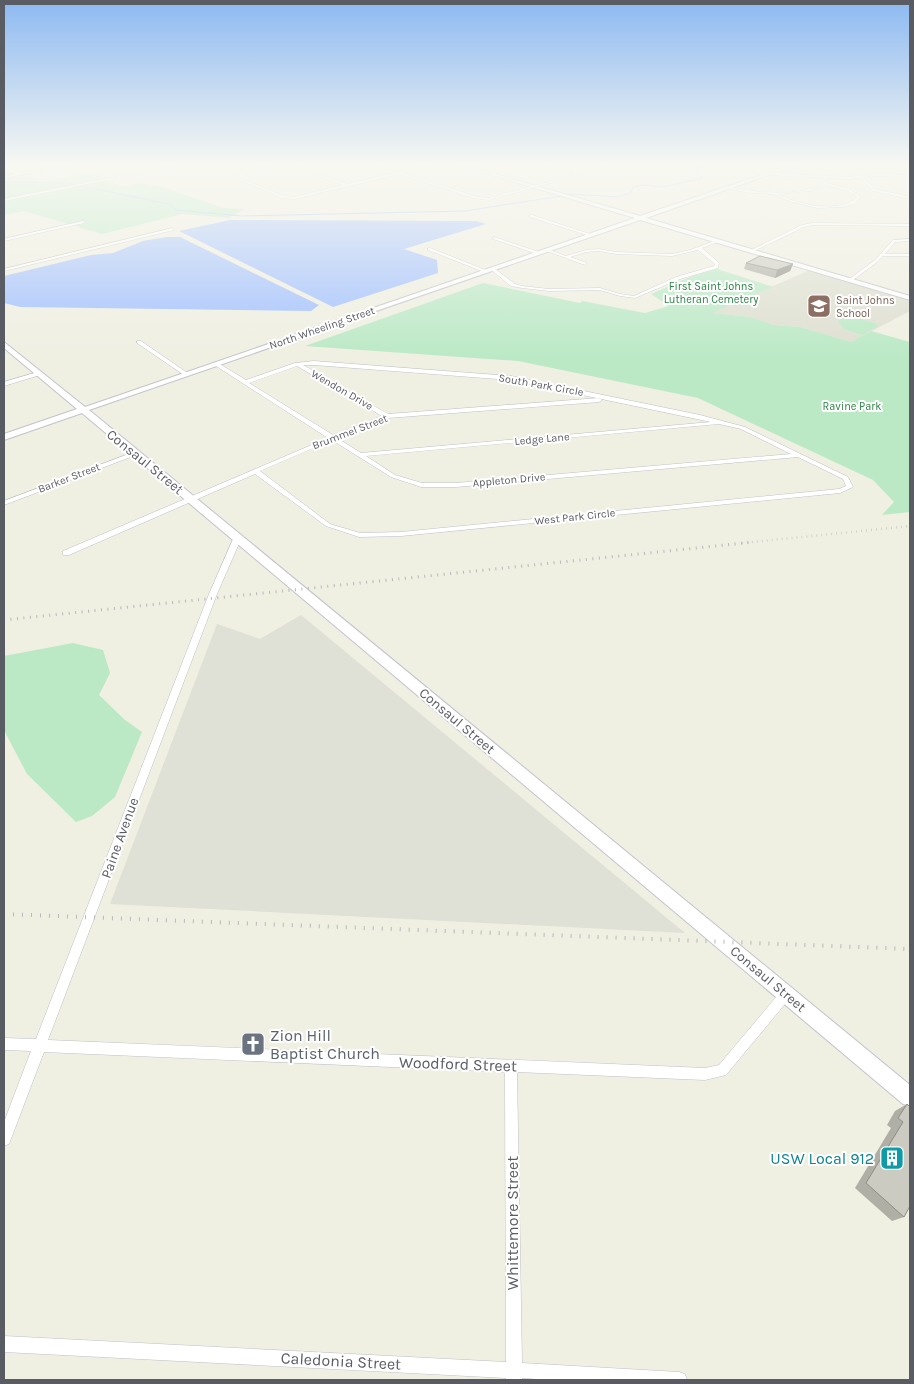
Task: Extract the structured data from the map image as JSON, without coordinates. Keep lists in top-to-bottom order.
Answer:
{
  "streets": {
    "street": [
      "North Wheeling Street",
      "South Park Circle",
      "Wendon Drive",
      "Brummel Street",
      "Ledge Lane",
      "Consaul Street",
      "Barker Street",
      "Appleton Drive",
      "West Park Circle",
      "Paine Avenue",
      "Woodford Street",
      "Whittemore Street",
      "Caledonia Street"
    ]
  },
  "crossings": [
    ["North Wheeling Street", "Consaul Street"],
    ["North Wheeling Street", "Appleton Drive"],
    ["South Park Circle", "Wendon Drive"],
    ["South Park Circle", "Brummel Street"],
    ["South Park Circle", "Ledge Lane"],
    ["South Park Circle", "Appleton Drive"],
    ["South Park Circle", "West Park Circle"],
    ["Wendon Drive", "Brummel Street"],
    ["Brummel Street", "Consaul Street"],
    ["Brummel Street", "Appleton Drive"],
    ["Brummel Street", "West Park Circle"],
    ["Ledge Lane", "Appleton Drive"],
    ["Consaul Street", "Barker Street"],
    ["Consaul Street", "Paine Avenue"],
    ["Consaul Street", "Woodford Street"],
    ["Appleton Drive", "West Park Circle"],
    ["Paine Avenue", "Woodford Street"],
    ["Woodford Street", "Whittemore Street"],
    ["Whittemore Street", "Caledonia Street"]
  ],
  "parks": ["First Saint Johns Lutheran Cemetery", "Ravine Park"],
  "places": {
    "school or university": ["Saint Johns School"],
    "church": ["Zion Hill Baptist Church"],
    "building": ["USW Local 912"]
  }
}
